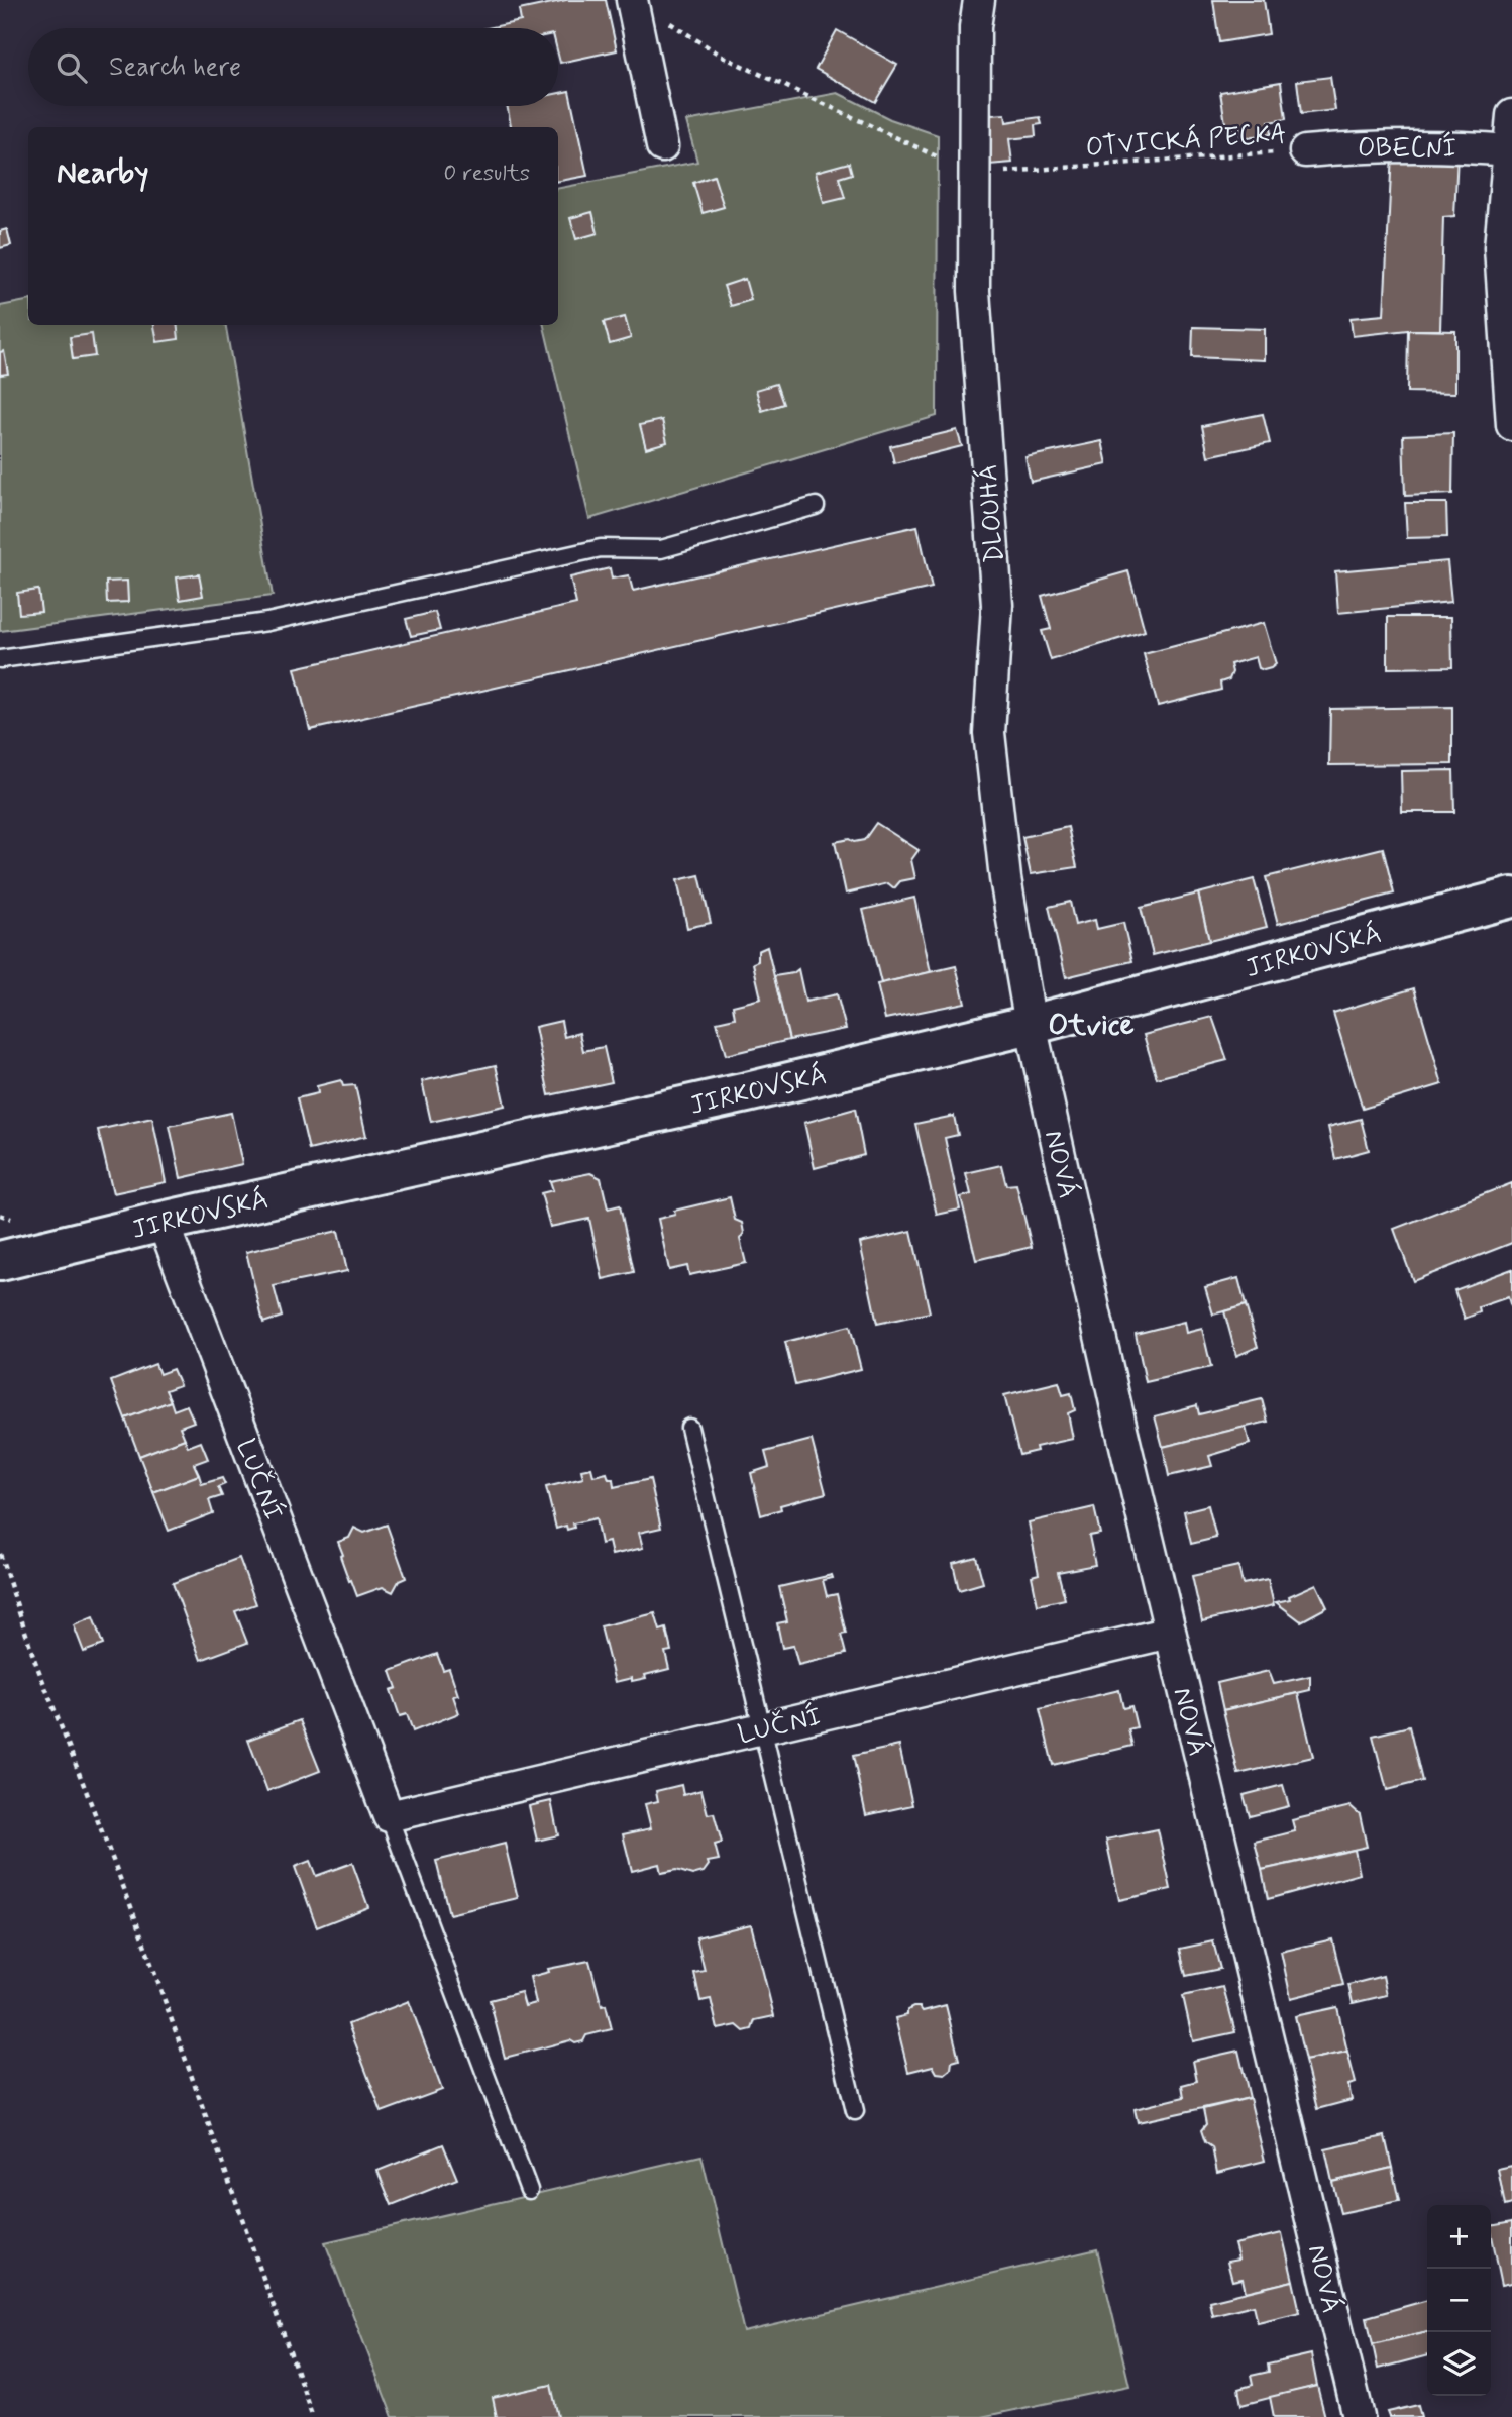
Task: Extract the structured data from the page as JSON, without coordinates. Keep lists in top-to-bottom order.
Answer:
{
  "streets": {
    "main road": ["JIRKOVSKÁ"],
    "street": [
      "OBECNÍ",
      "DLOUHÁ",
      "NOVÁ",
      "LUČNÍ"
    ],
    "path": ["OTVICKÁ PECKA"]
  },
  "crossings": [
    ["OTVICKÁ PECKA", "OBECNÍ"],
    ["OTVICKÁ PECKA", "DLOUHÁ"],
    ["DLOUHÁ", "JIRKOVSKÁ"],
    ["DLOUHÁ", "NOVÁ"],
    ["JIRKOVSKÁ", "NOVÁ"],
    ["JIRKOVSKÁ", "LUČNÍ"],
    ["NOVÁ", "LUČNÍ"]
  ],
  "districts": ["Otvice"],
  "page": {
    "search": "Search here",
    "heading": ["Nearby", "0 results"],
    "map_buttons": ["+", "−"]
  }
}
